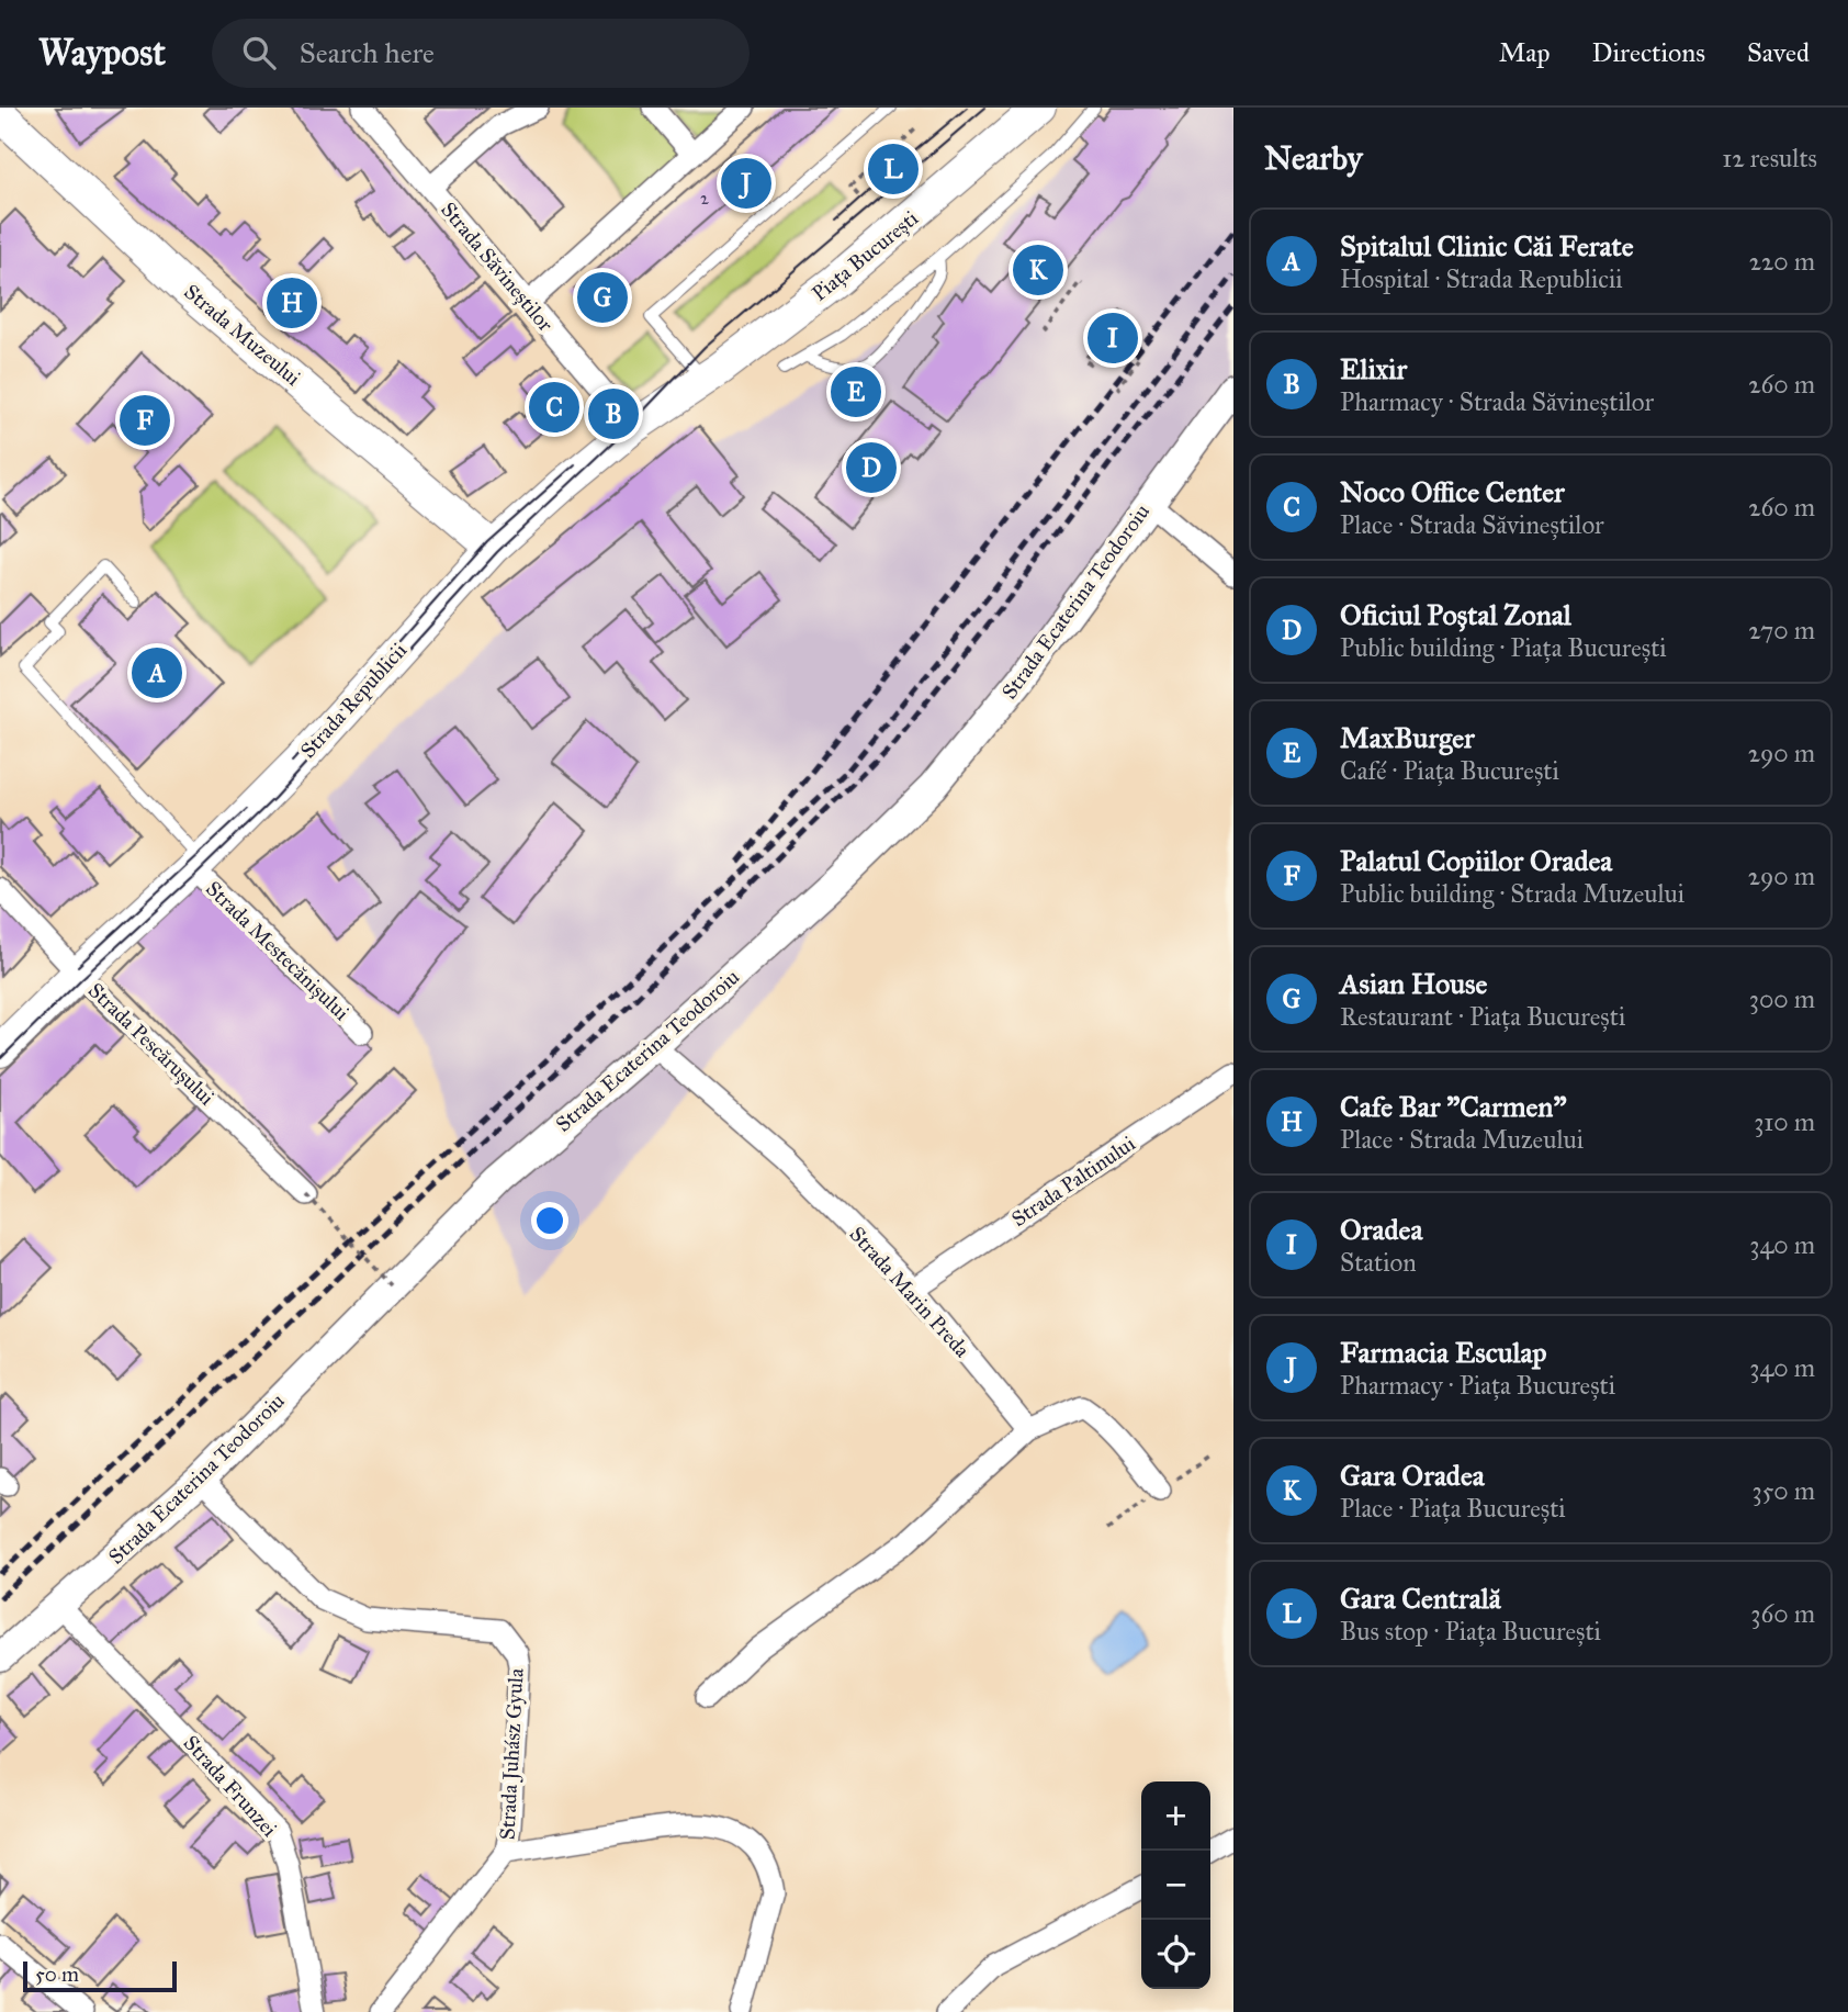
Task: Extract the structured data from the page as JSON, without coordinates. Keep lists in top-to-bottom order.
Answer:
{
  "streets": {
    "main road": [
      "Piața București",
      "Strada Muzeului",
      "Strada Ecaterina Teodoroiu",
      "Strada Republicii"
    ],
    "street": [
      "Strada Săvineștilor",
      "Strada Mestecănișului",
      "Strada Pescărușului",
      "Strada Paltinului",
      "Strada Marin Preda",
      "Strada Juhász Gyula",
      "Strada Frunzei"
    ]
  },
  "crossings": [
    ["Piața București", "Strada Republicii"],
    ["Strada Săvineștilor", "Strada Republicii"],
    ["Strada Muzeului", "Strada Republicii"],
    ["Strada Ecaterina Teodoroiu", "Strada Marin Preda"],
    ["Strada Ecaterina Teodoroiu", "Strada Juhász Gyula"],
    ["Strada Ecaterina Teodoroiu", "Strada Frunzei"],
    ["Strada Republicii", "Strada Mestecănișului"],
    ["Strada Republicii", "Strada Pescărușului"],
    ["Strada Paltinului", "Strada Marin Preda"]
  ],
  "house_numbers": ["2"],
  "scale_bar": "50 m",
  "page": {
    "header": "Waypost",
    "search": "Search here",
    "nav": ["Map", "Directions", "Saved"],
    "heading": ["Nearby", "12 results"],
    "pins": [
      "L",
      "J",
      "K",
      "G",
      "H",
      "I",
      "E",
      "C",
      "B",
      "F",
      "D",
      "A"
    ],
    "list": [
      {
        "mark": "A",
        "name": "Spitalul Clinic Căi Ferate",
        "note": "Hospital · Strada Republicii",
        "value": "220 m"
      },
      {
        "mark": "B",
        "name": "Elixir",
        "note": "Pharmacy · Strada Săvineștilor",
        "value": "260 m"
      },
      {
        "mark": "C",
        "name": "Noco Office Center",
        "note": "Place · Strada Săvineștilor",
        "value": "260 m"
      },
      {
        "mark": "D",
        "name": "Oficiul Poștal Zonal",
        "note": "Public building · Piața București",
        "value": "270 m"
      },
      {
        "mark": "E",
        "name": "MaxBurger",
        "note": "Café · Piața București",
        "value": "290 m"
      },
      {
        "mark": "F",
        "name": "Palatul Copiilor Oradea",
        "note": "Public building · Strada Muzeului",
        "value": "290 m"
      },
      {
        "mark": "G",
        "name": "Asian House",
        "note": "Restaurant · Piața București",
        "value": "300 m"
      },
      {
        "mark": "H",
        "name": "Cafe Bar \"Carmen\"",
        "note": "Place · Strada Muzeului",
        "value": "310 m"
      },
      {
        "mark": "I",
        "name": "Oradea",
        "note": "Station",
        "value": "340 m"
      },
      {
        "mark": "J",
        "name": "Farmacia Esculap",
        "note": "Pharmacy · Piața București",
        "value": "340 m"
      },
      {
        "mark": "K",
        "name": "Gara Oradea",
        "note": "Place · Piața București",
        "value": "350 m"
      },
      {
        "mark": "L",
        "name": "Gara Centrală",
        "note": "Bus stop · Piața București",
        "value": "360 m"
      }
    ],
    "map_buttons": ["+", "−"],
    "scale": "50 m"
  }
}
